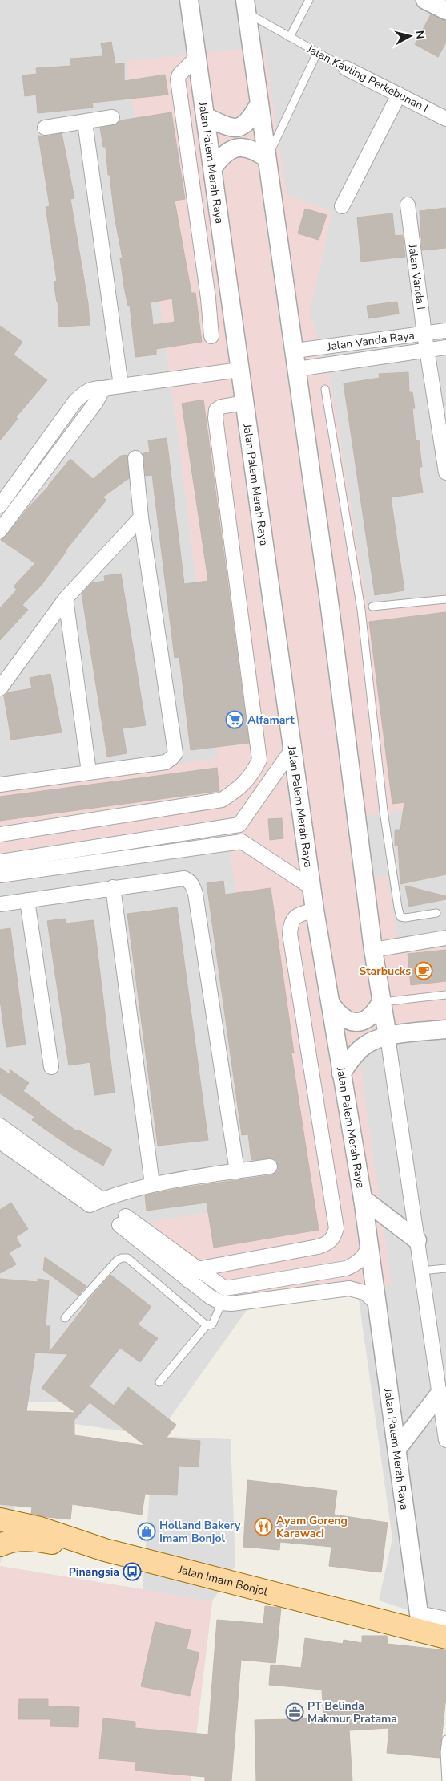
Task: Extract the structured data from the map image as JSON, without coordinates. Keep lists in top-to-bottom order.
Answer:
{
  "streets": {
    "main road": ["Jalan Imam Bonjol"],
    "street": [
      "Jalan Kavling Perkebunan I",
      "Jalan Palem Merah Raya",
      "Jalan Vanda I",
      "Jalan Vanda Raya"
    ]
  },
  "crossings": [
    ["Jalan Palem Merah Raya", "Jalan Imam Bonjol"],
    ["Jalan Vanda I", "Jalan Vanda Raya"]
  ],
  "places": {
    "supermarket": ["Alfamart"],
    "cafe": ["Starbucks"],
    "restaurant": ["Ayam Goreng Karawaci"],
    "shop": ["Holland Bakery Imam Bonjol"],
    "bus stop": ["Pinangsia"],
    "office": ["PT Belinda Makmur Pratama"]
  },
  "north": "right"
}
